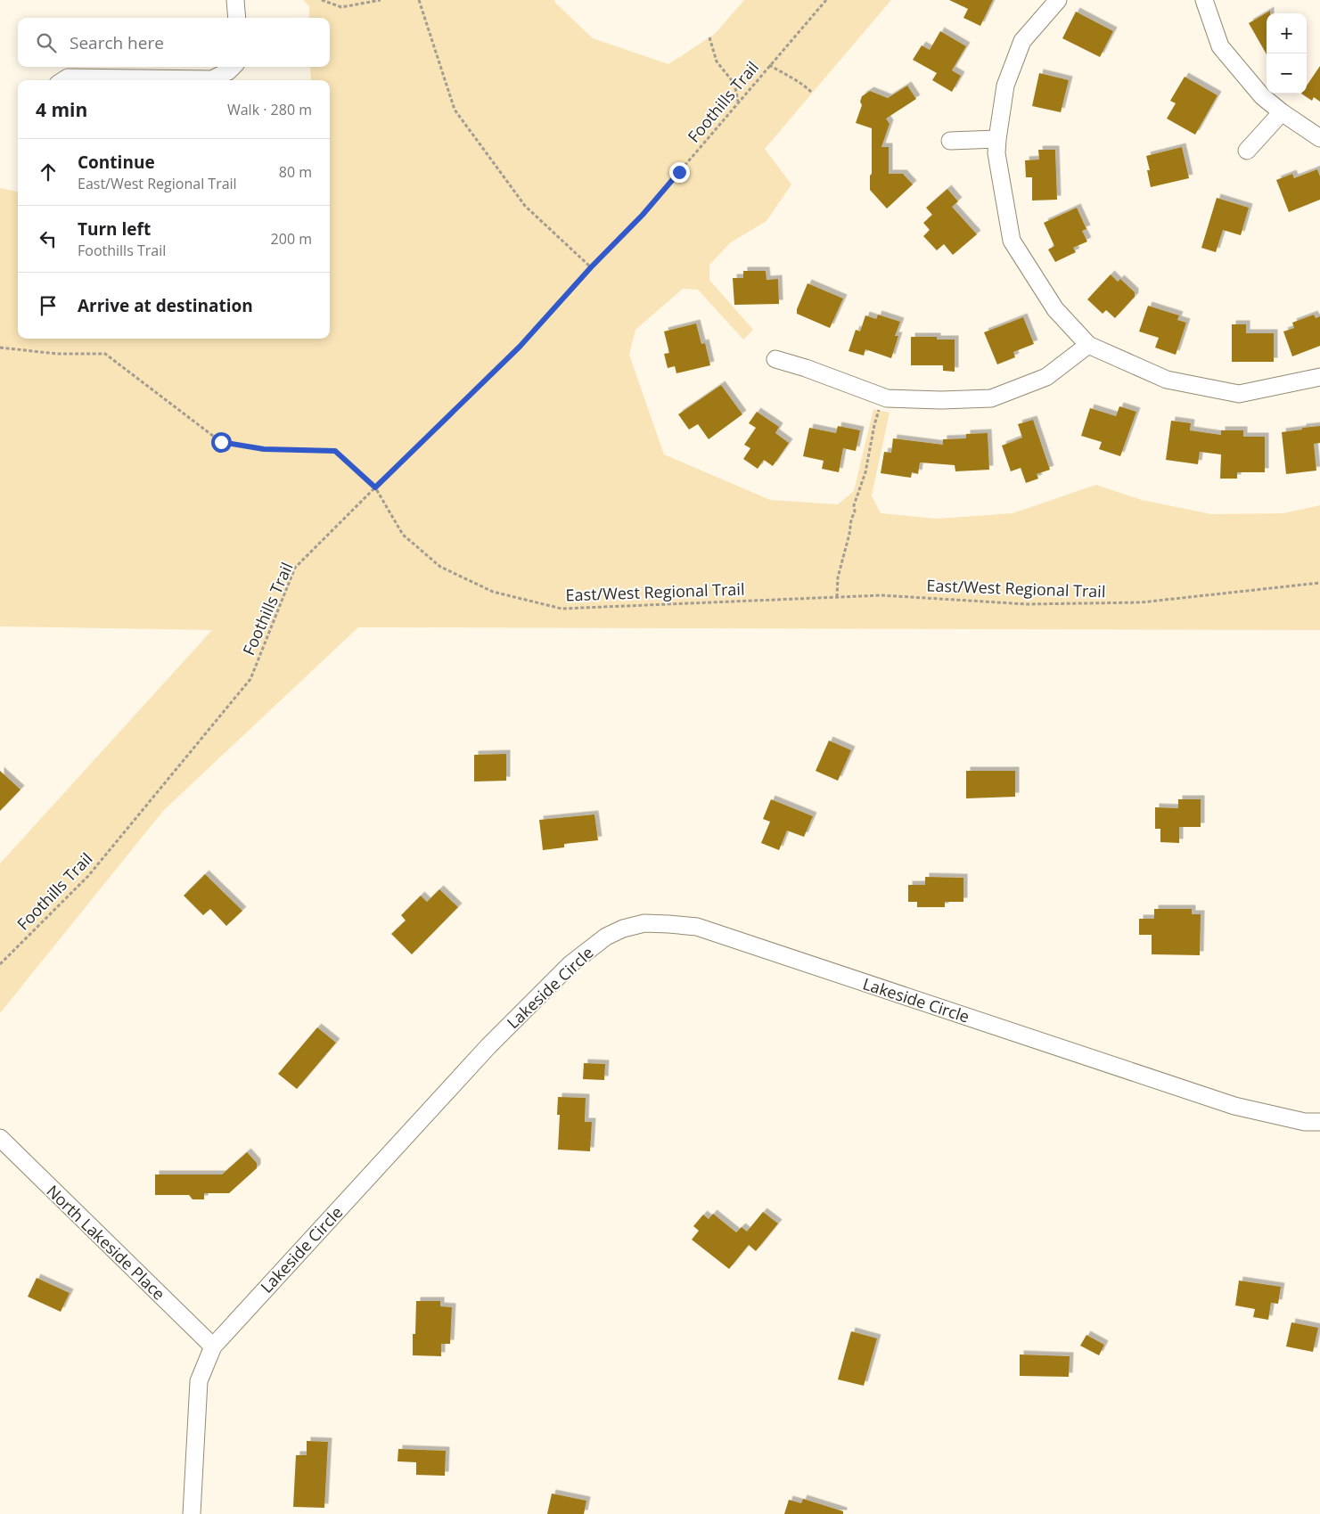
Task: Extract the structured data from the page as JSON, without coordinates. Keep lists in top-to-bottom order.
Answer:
{
  "streets": {
    "street": ["Lakeside Circle", "North Lakeside Place"],
    "path": ["Foothills Trail", "East/West Regional Trail"]
  },
  "crossings": [
    ["Foothills Trail", "East/West Regional Trail"],
    ["Lakeside Circle", "North Lakeside Place"]
  ],
  "page": {
    "map_buttons": ["+", "−"],
    "search": "Search here",
    "heading": ["4 min", "Walk · 280 m"],
    "list": [
      ["Continue", "East/West Regional Trail", "80 m"],
      ["Turn left", "Foothills Trail", "200 m"],
      "Arrive at destination"
    ]
  }
}
